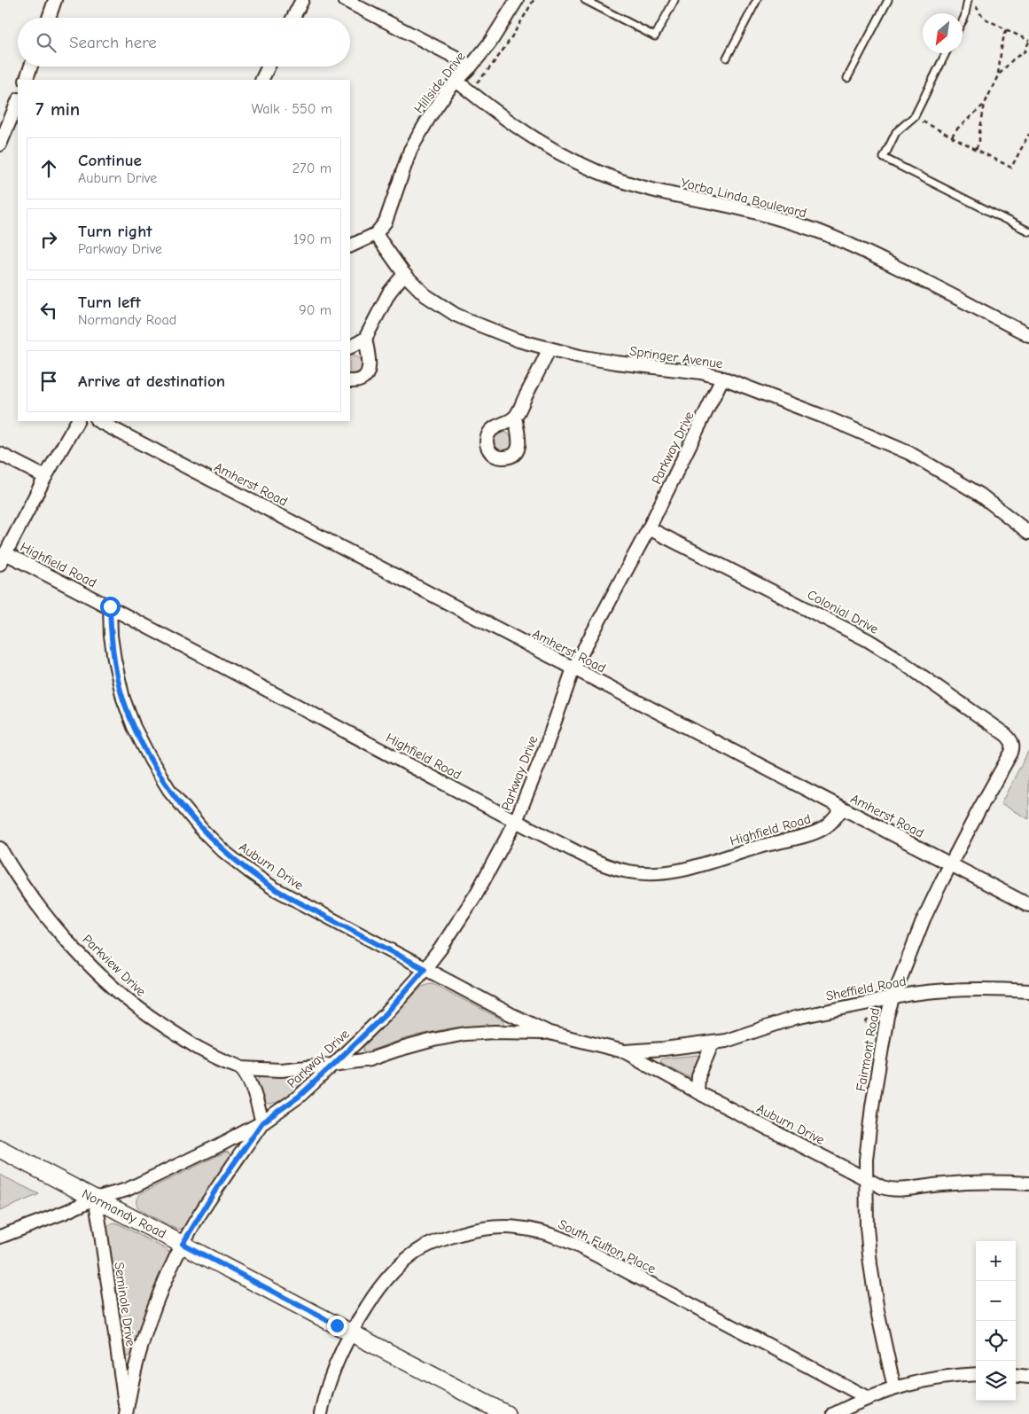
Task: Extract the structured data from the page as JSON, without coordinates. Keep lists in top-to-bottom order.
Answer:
{
  "streets": {
    "street": [
      "Hillside Drive",
      "Yorba Linda Boulevard",
      "Springer Avenue",
      "Parkway Drive",
      "Amherst Road",
      "Highfield Road",
      "Colonial Drive",
      "Auburn Drive",
      "Parkview Drive",
      "Sheffield Road",
      "Fairmont Road",
      "Normandy Road",
      "South Fulton Place",
      "Seminole Drive"
    ]
  },
  "crossings": [
    ["Hillside Drive", "Yorba Linda Boulevard"],
    ["Hillside Drive", "Springer Avenue"],
    ["Springer Avenue", "Parkway Drive"],
    ["Parkway Drive", "Amherst Road"],
    ["Parkway Drive", "Highfield Road"],
    ["Parkway Drive", "Colonial Drive"],
    ["Parkway Drive", "Auburn Drive"],
    ["Parkway Drive", "Parkview Drive"],
    ["Parkway Drive", "Normandy Road"],
    ["Parkway Drive", "Seminole Drive"],
    ["Amherst Road", "Highfield Road"],
    ["Amherst Road", "Fairmont Road"],
    ["Highfield Road", "Auburn Drive"],
    ["Colonial Drive", "Fairmont Road"],
    ["Auburn Drive", "Parkview Drive"],
    ["Auburn Drive", "Sheffield Road"],
    ["Auburn Drive", "Fairmont Road"],
    ["Sheffield Road", "Fairmont Road"],
    ["Normandy Road", "South Fulton Place"],
    ["Normandy Road", "Seminole Drive"]
  ],
  "north": "bottom left",
  "page": {
    "search": "Search here",
    "heading": ["7 min", "Walk · 550 m"],
    "list": [
      ["Continue", "Auburn Drive", "270 m"],
      ["Turn right", "Parkway Drive", "190 m"],
      ["Turn left", "Normandy Road", "90 m"],
      "Arrive at destination"
    ],
    "map_buttons": ["+", "−"]
  }
}
